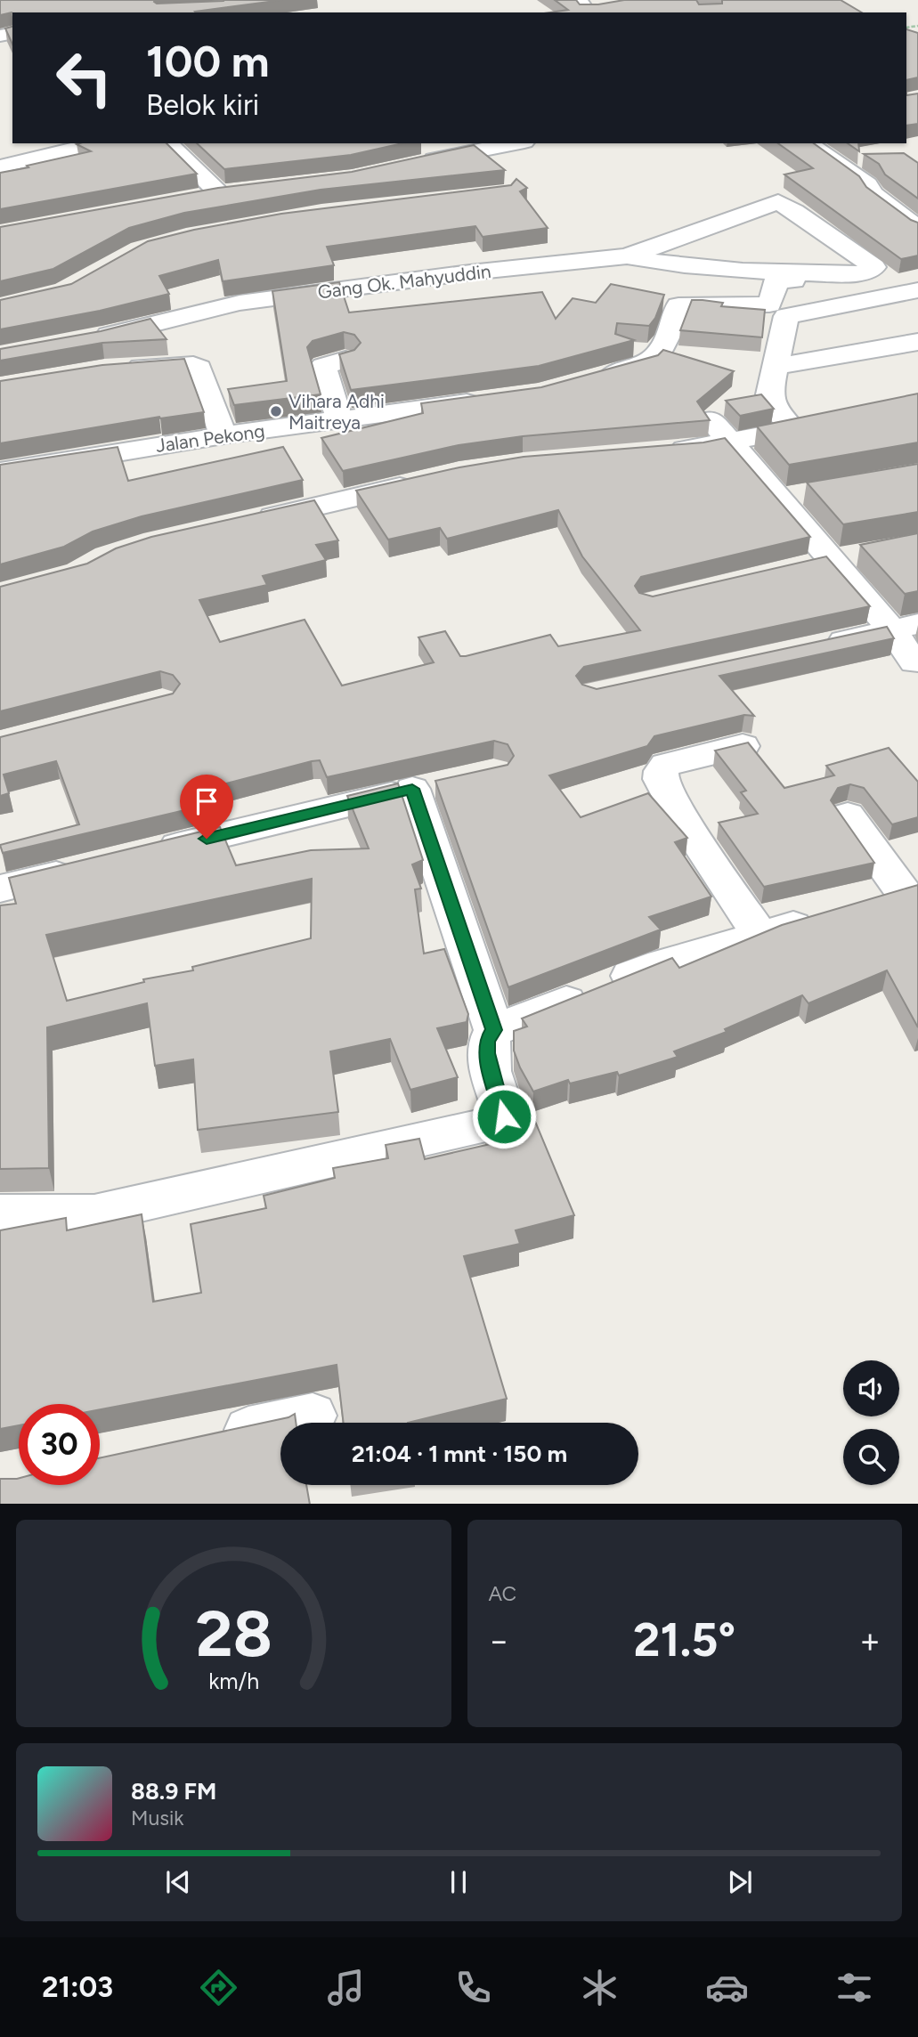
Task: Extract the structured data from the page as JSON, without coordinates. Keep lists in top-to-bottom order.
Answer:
{
  "streets": {
    "street": ["Gang Ok. Mahyuddin", "Jalan Pekong"]
  },
  "places": ["Vihara Adhi Maitreya"],
  "page": {
    "turn": ["100 m", "Belok kiri"],
    "limit": "30",
    "trip": "21:04 · 1 mnt · 150 m",
    "tile": "AC",
    "heat": ["−", "21.5°", "+"],
    "song": ["88.9 FM", "Musik"],
    "tabs": "21:03",
    "gauge": ["28", "km/h"]
  }
}
